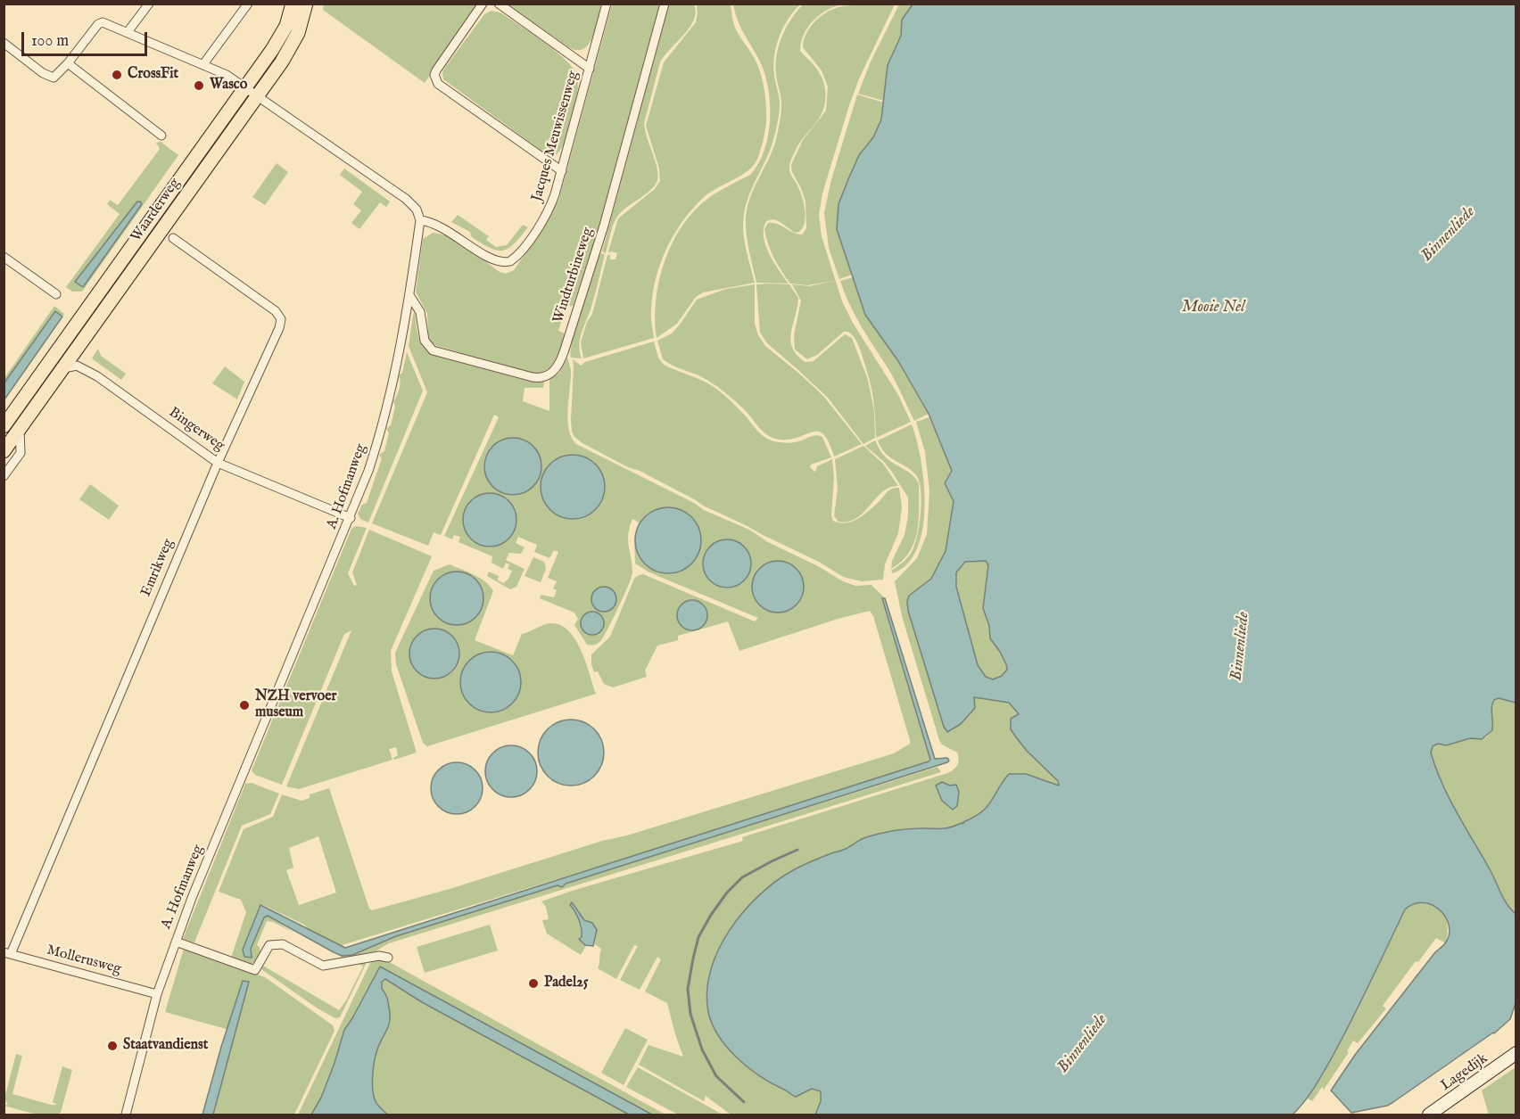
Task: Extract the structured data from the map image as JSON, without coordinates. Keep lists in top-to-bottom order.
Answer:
{
  "streets": {
    "main road": ["Waarderweg"],
    "street": [
      "Jacques Meuwissenweg",
      "Windturbineweg",
      "Bingerweg",
      "A. Hofmanweg",
      "Emrikweg",
      "Mollerusweg",
      "Lagedijk"
    ]
  },
  "crossings": [
    ["Jacques Meuwissenweg", "A. Hofmanweg"],
    ["Waarderweg", "Bingerweg"],
    ["Windturbineweg", "A. Hofmanweg"],
    ["Bingerweg", "A. Hofmanweg"],
    ["Bingerweg", "Emrikweg"],
    ["A. Hofmanweg", "Mollerusweg"],
    ["Emrikweg", "Mollerusweg"]
  ],
  "water": ["Binnenliede", "Mooie Nel"],
  "places": [
    "CrossFit",
    "Wasco",
    "NZH vervoer museum",
    "Padel25",
    "Staatvandienst"
  ],
  "scale_bar": "100 m"
}
